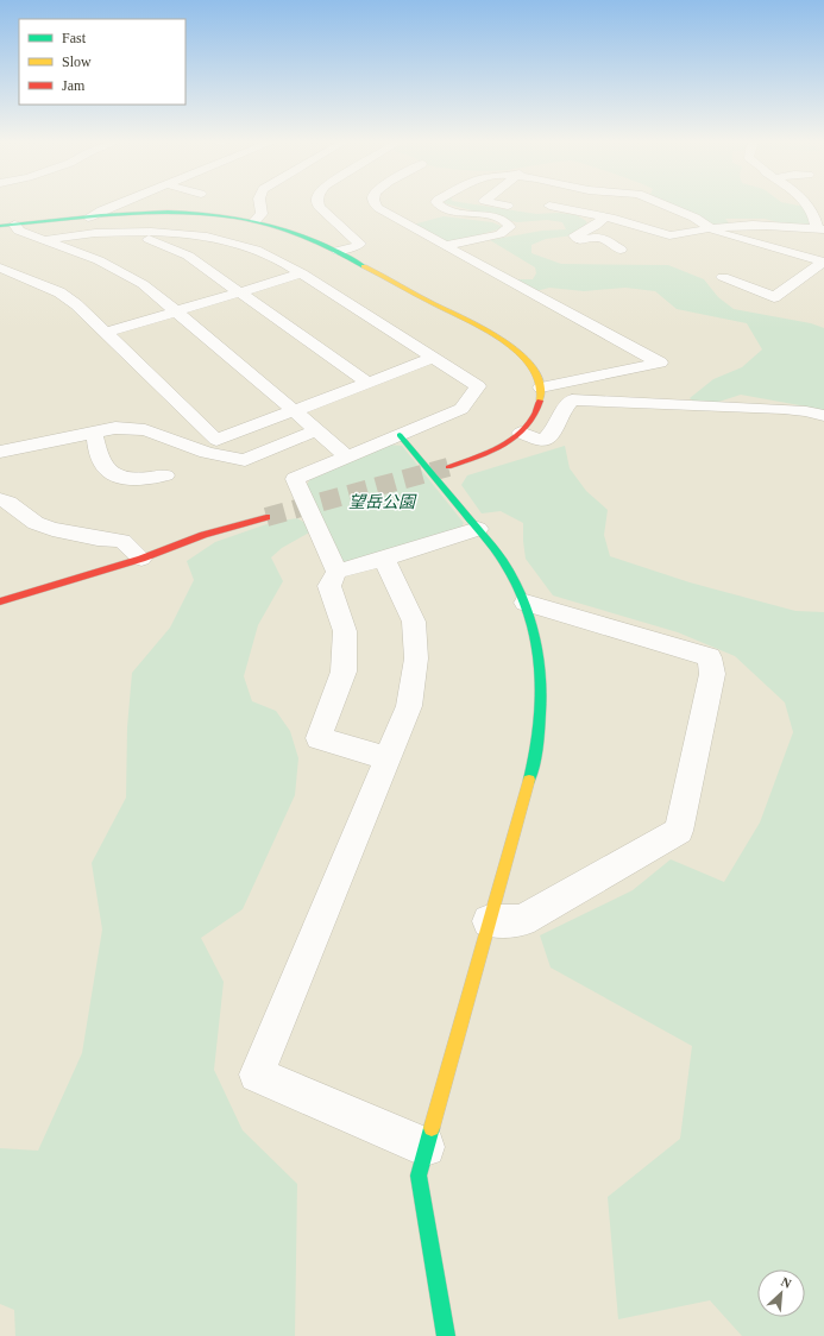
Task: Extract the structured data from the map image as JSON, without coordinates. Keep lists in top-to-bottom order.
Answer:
{
  "parks": ["望岳公園"],
  "legend": ["Fast", "Slow", "Jam"],
  "north": "top right"
}
